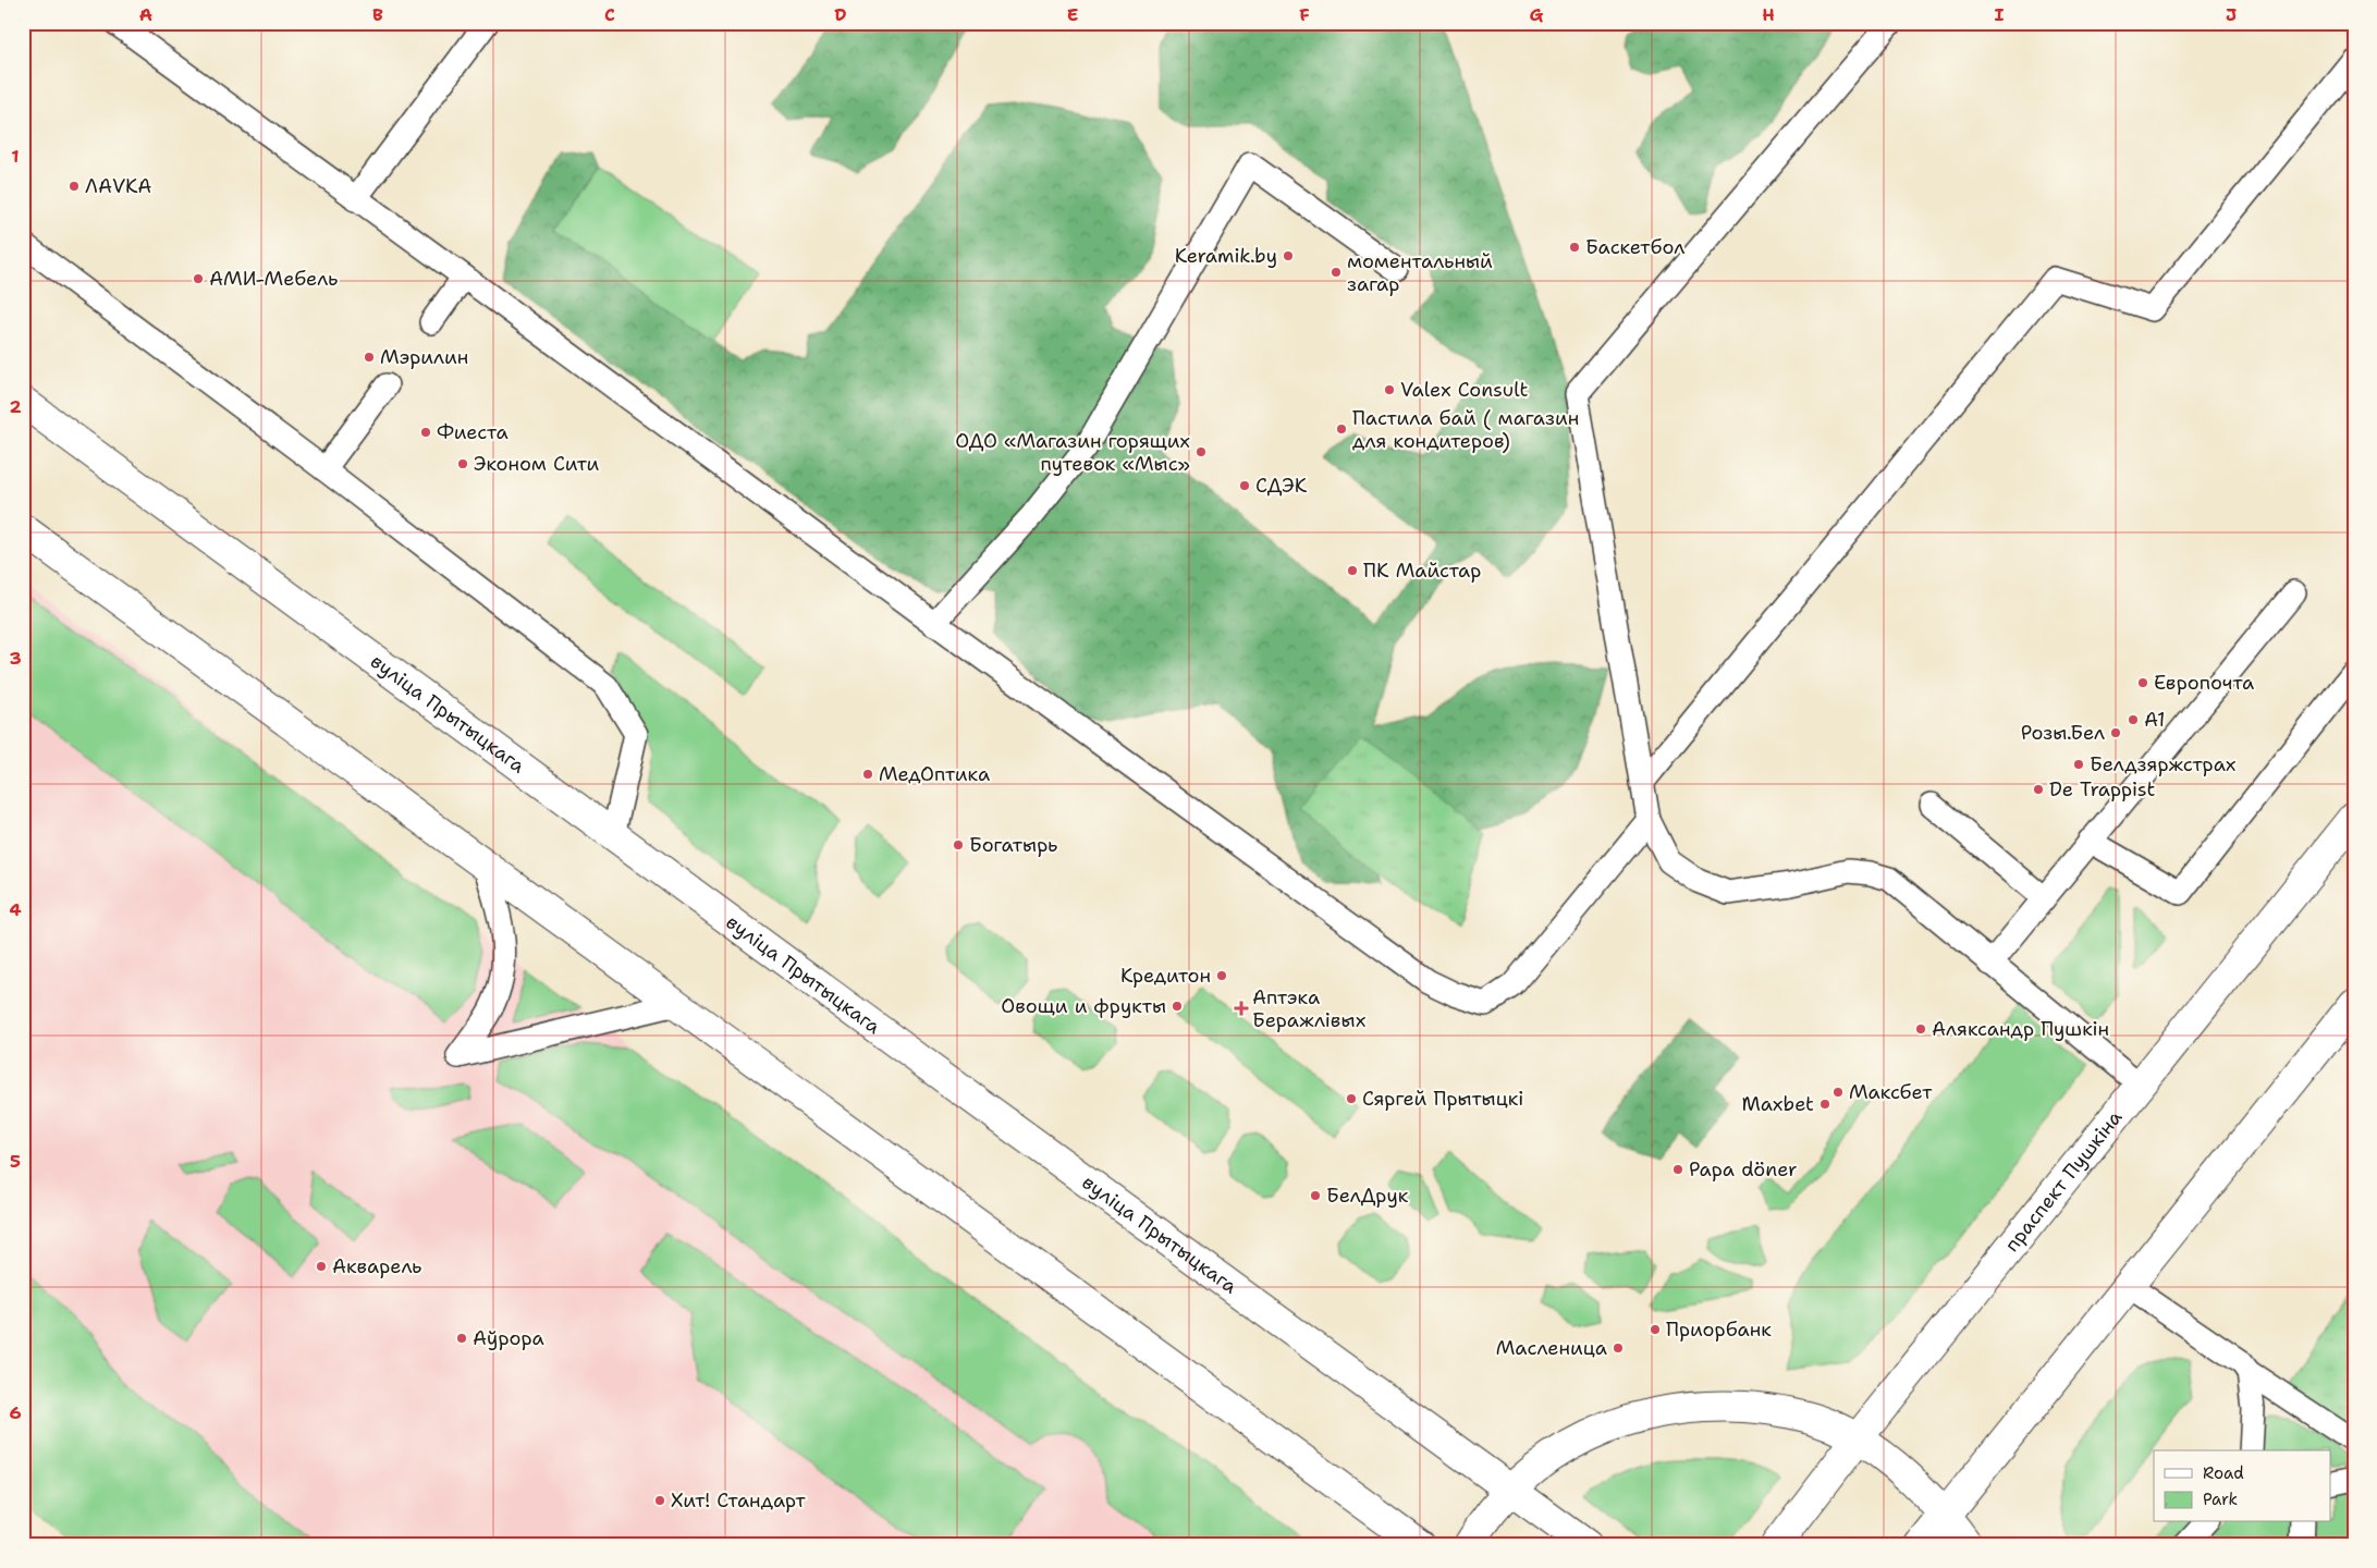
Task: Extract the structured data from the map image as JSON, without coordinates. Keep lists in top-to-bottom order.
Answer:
{
  "streets": {
    "main road": ["вуліца Прытыцкага", "праспект Пушкіна"]
  },
  "places": {
    "other": [
      "ЛАVКА",
      "Баскетбол",
      "Keramik.by",
      "моментальный загар",
      "АМИ-Мебель",
      "Мэрилин",
      "Valex Consult",
      "Пастила бай ( магазин для кондитеров)",
      "Фиеста",
      "ОДО «Магазин горящих путевок «Мыс»",
      "Эконом Сити",
      "СДЭК",
      "ПК Майстар",
      "Европочта",
      "A1",
      "Розы.Бел",
      "Белдзяржстрах",
      "МедОптика",
      "De Trappist",
      "Богатырь",
      "Кредитон",
      "Овощи и фрукты",
      "Аляксандр Пушкін",
      "Максбет",
      "Сяргей Прытыцкі",
      "Maxbet",
      "Papa döner",
      "БелДрук",
      "Акварель",
      "Приорбанк",
      "Аўрора",
      "Масленица",
      "Хит! Стандарт"
    ],
    "health": ["Аптэка Беражлівых"]
  },
  "legend": ["Road", "Park"],
  "grid": {
    "columns": [
      "A",
      "B",
      "C",
      "D",
      "E",
      "F",
      "G",
      "H",
      "I",
      "J"
    ],
    "rows": [
      "1",
      "2",
      "3",
      "4",
      "5",
      "6"
    ]
  }
}
